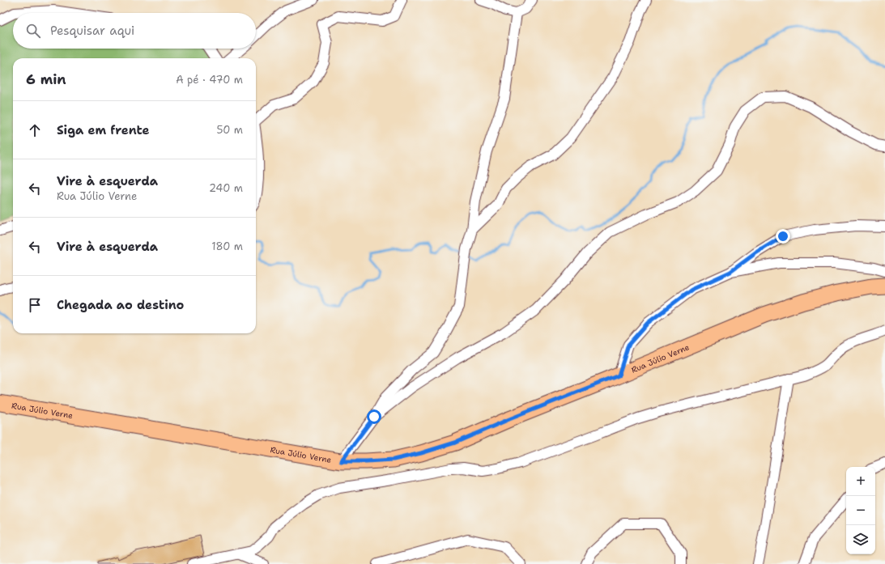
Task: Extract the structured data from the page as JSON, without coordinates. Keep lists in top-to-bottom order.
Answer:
{
  "streets": {
    "main road": ["Rua Júlio Verne"]
  },
  "page": {
    "search": "Pesquisar aqui",
    "heading": ["6 min", "A pé · 470 m"],
    "list": [
      ["Siga em frente", "50 m"],
      ["Vire à esquerda", "Rua Júlio Verne", "240 m"],
      ["Vire à esquerda", "180 m"],
      "Chegada ao destino"
    ],
    "map_buttons": ["+", "−"]
  }
}
